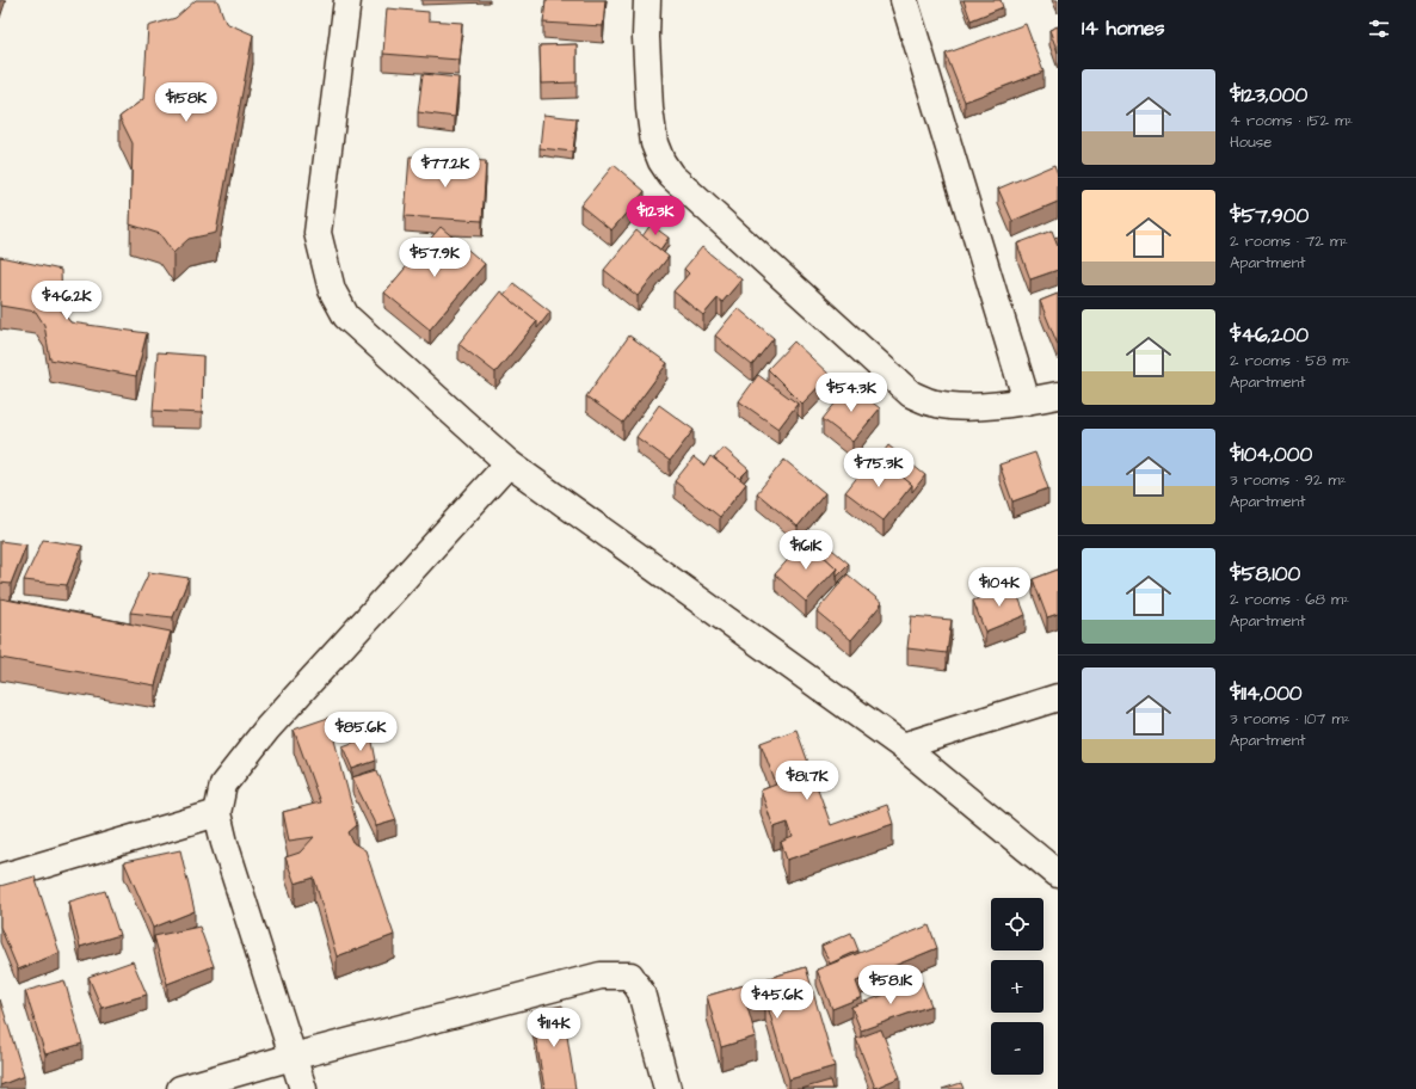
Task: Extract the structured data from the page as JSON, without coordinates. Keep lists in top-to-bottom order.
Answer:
{
  "page": {
    "heading": "14 homes",
    "list": [
      {
        "name": "$123,000",
        "note": "4 rooms · 152 m² · House"
      },
      {
        "name": "$57,900",
        "note": "2 rooms · 72 m² · Apartment"
      },
      {
        "name": "$46,200",
        "note": "2 rooms · 58 m² · Apartment"
      },
      {
        "name": "$104,000",
        "note": "3 rooms · 92 m² · Apartment"
      },
      {
        "name": "$58,100",
        "note": "2 rooms · 68 m² · Apartment"
      },
      {
        "name": "$114,000",
        "note": "3 rooms · 107 m² · Apartment"
      }
    ],
    "price": [
      "$158K",
      "$77.2K",
      "$123K",
      "$57.9K",
      "$46.2K",
      "$54.3K",
      "$75.3K",
      "$161K",
      "$104K",
      "$85.6K",
      "$81.7K",
      "$58.1K",
      "$45.6K",
      "$114K"
    ],
    "map_buttons": ["+", "−"]
  }
}
